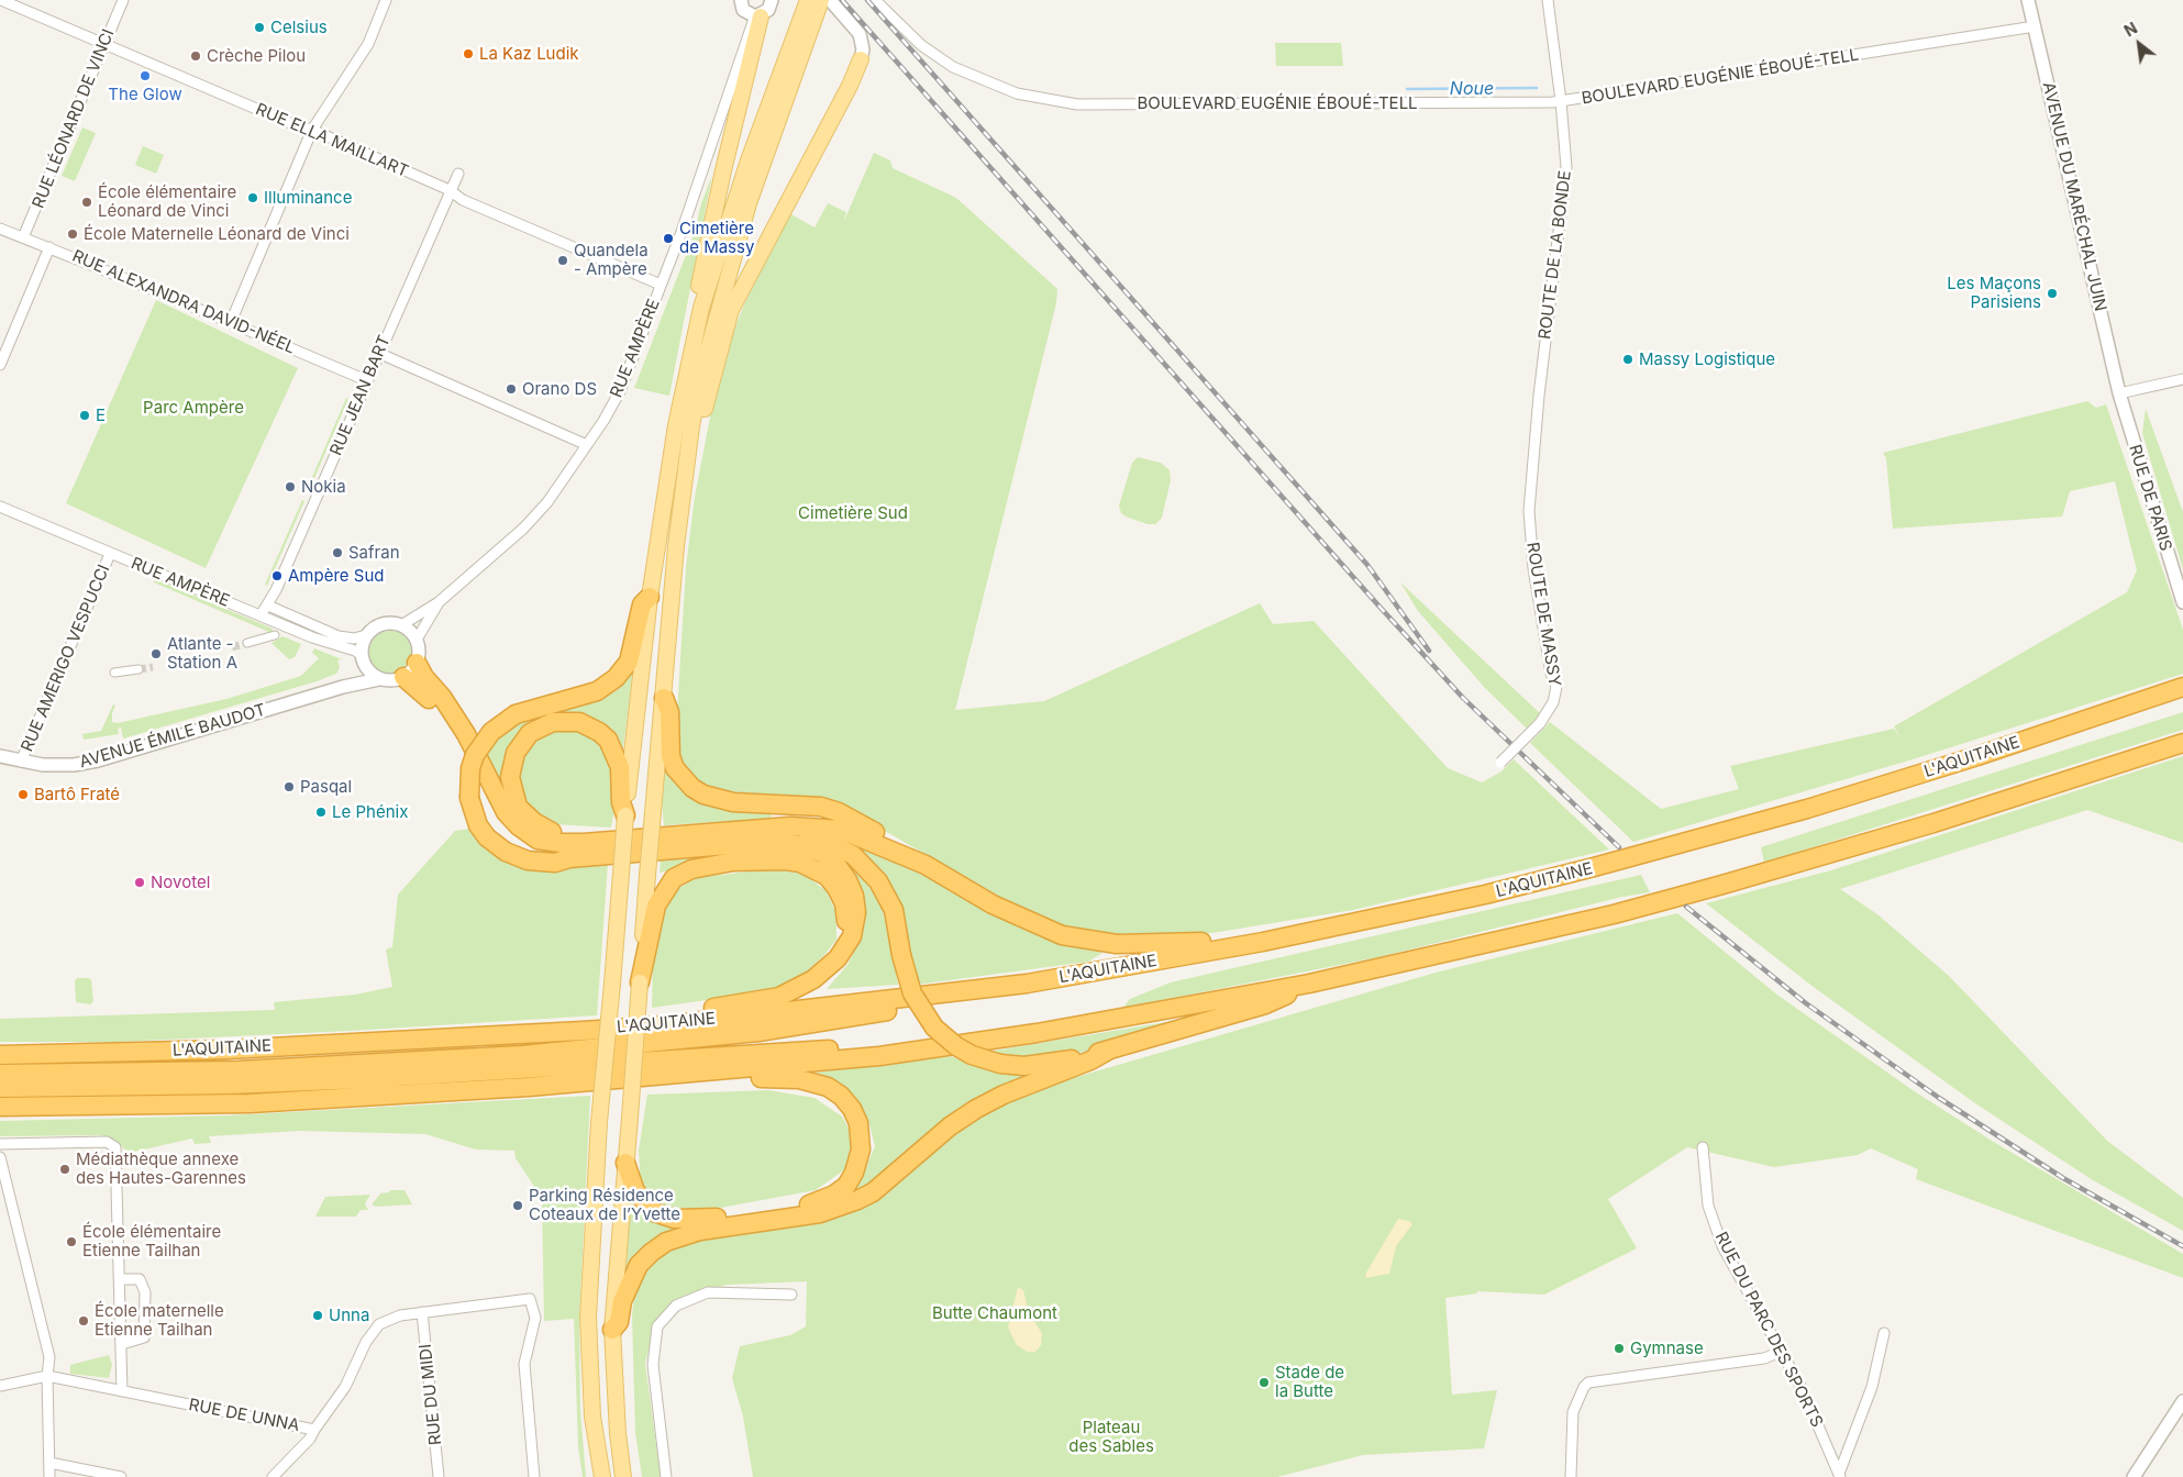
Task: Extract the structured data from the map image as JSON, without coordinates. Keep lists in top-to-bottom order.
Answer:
{
  "streets": {
    "highway": ["L'AQUITAINE"],
    "street": [
      "BOULEVARD EUGÉNIE ÉBOUÉ-TELL",
      "RUE LÉONARD DE VINCI",
      "RUE ELLA MAILLART",
      "AVENUE DU MARÉCHAL JUIN",
      "ROUTE DE LA BONDE",
      "RUE ALEXANDRA DAVID-NÉEL",
      "RUE AMPÈRE",
      "RUE JEAN BART",
      "RUE DE PARIS",
      "ROUTE DE MASSY",
      "RUE AMERIGO VESPUCCI",
      "AVENUE ÉMILE BAUDOT",
      "RUE DU PARC DES SPORTS",
      "RUE DU MIDI",
      "RUE DE UNNA"
    ]
  },
  "crossings": [
    ["BOULEVARD EUGÉNIE ÉBOUÉ-TELL", "AVENUE DU MARÉCHAL JUIN"],
    ["BOULEVARD EUGÉNIE ÉBOUÉ-TELL", "ROUTE DE LA BONDE"],
    ["RUE LÉONARD DE VINCI", "RUE ELLA MAILLART"],
    ["RUE LÉONARD DE VINCI", "RUE ALEXANDRA DAVID-NÉEL"],
    ["RUE ELLA MAILLART", "RUE AMPÈRE"],
    ["RUE ELLA MAILLART", "RUE JEAN BART"],
    ["AVENUE DU MARÉCHAL JUIN", "RUE DE PARIS"],
    ["ROUTE DE LA BONDE", "ROUTE DE MASSY"],
    ["RUE ALEXANDRA DAVID-NÉEL", "RUE JEAN BART"],
    ["RUE AMPÈRE", "RUE JEAN BART"],
    ["RUE AMPÈRE", "RUE AMERIGO VESPUCCI"],
    ["RUE AMPÈRE", "AVENUE ÉMILE BAUDOT"],
    ["RUE AMERIGO VESPUCCI", "AVENUE ÉMILE BAUDOT"],
    ["RUE DU MIDI", "RUE DE UNNA"]
  ],
  "water": ["Noue"],
  "parks": [
    "Parc Ampère",
    "Cimetière Sud",
    "Butte Chaumont",
    "Plateau des Sables"
  ],
  "places": [
    "Celsius",
    "La Kaz Ludik",
    "Crèche Pilou",
    "The Glow",
    "Illuminance",
    "École élémentaire Léonard de Vinci",
    "École Maternelle Léonard de Vinci",
    "Cimetière de Massy",
    "Quandela - Ampère",
    "Les Maçons Parisiens",
    "Massy Logistique",
    "Orano DS",
    "E",
    "Nokia",
    "Safran",
    "Ampère Sud",
    "Atlante - Station A",
    "Pasqal",
    "Bartô Fraté",
    "Le Phénix",
    "Novotel",
    "Médiathèque annexe des Hautes-Garennes",
    "Parking Résidence Coteaux de l’Yvette",
    "École élémentaire Etienne Tailhan",
    "Unna",
    "École maternelle Etienne Tailhan",
    "Gymnase",
    "Stade de la Butte"
  ],
  "north": "top left"
}
